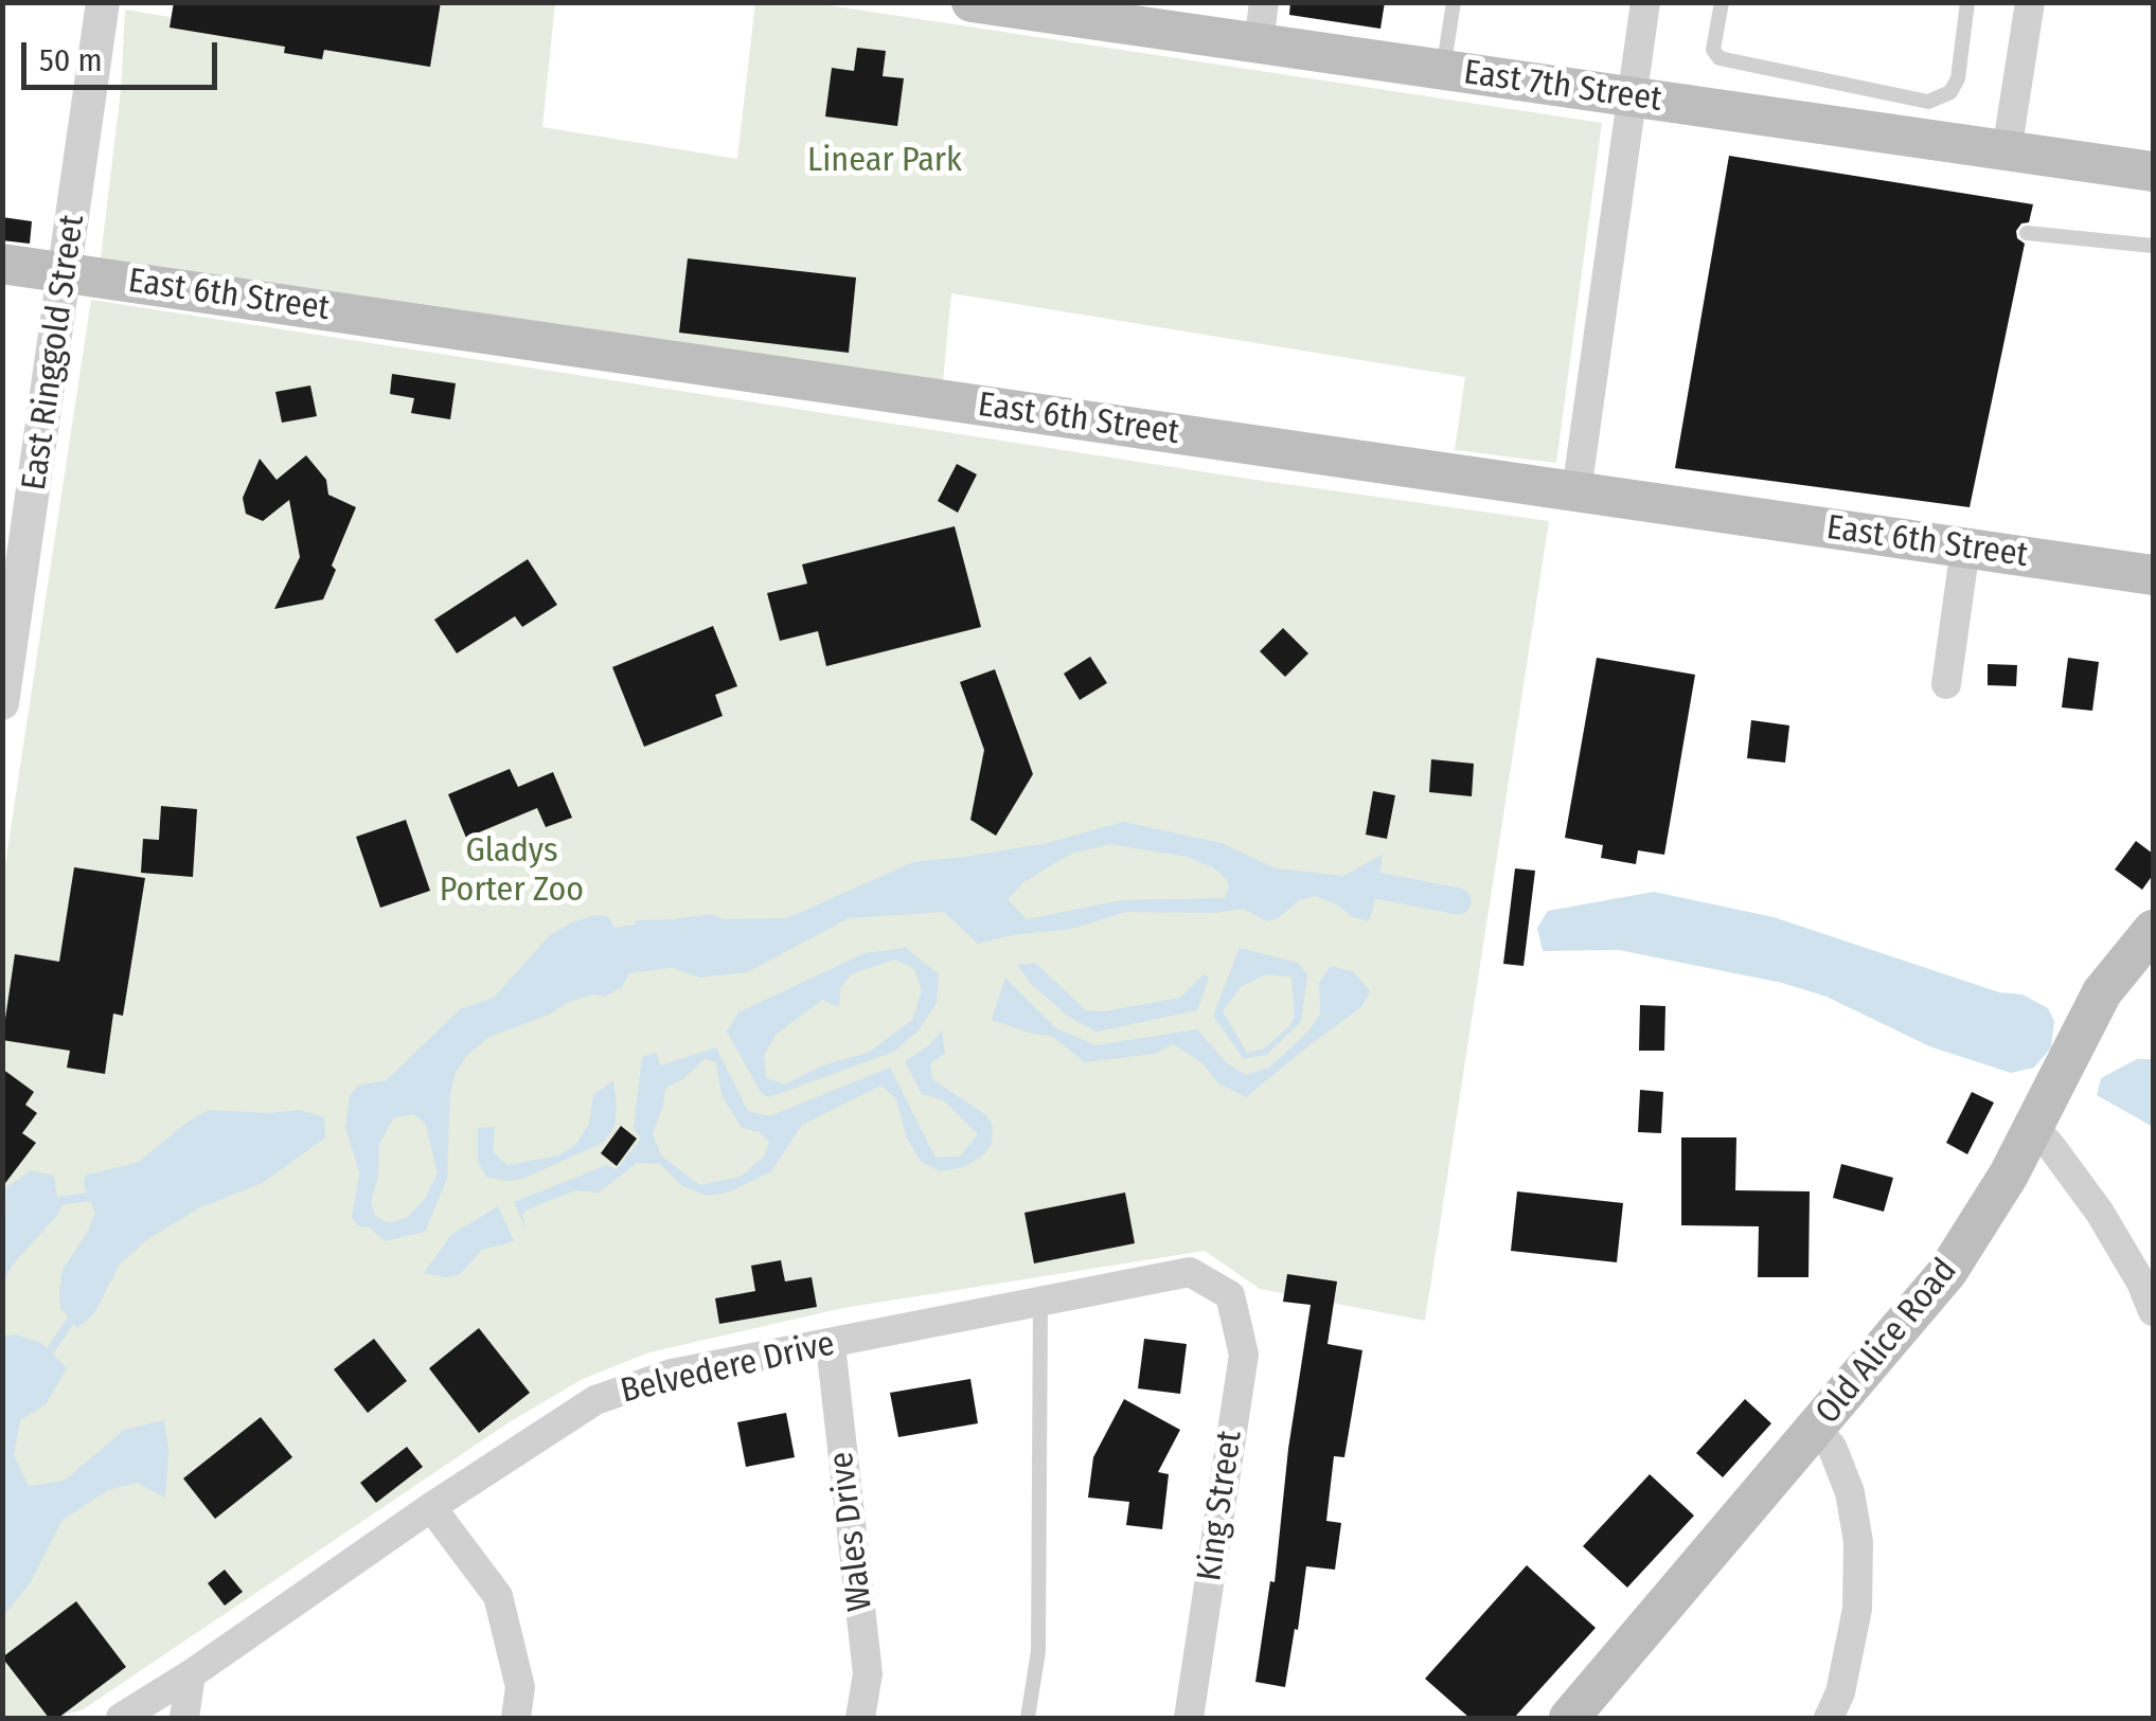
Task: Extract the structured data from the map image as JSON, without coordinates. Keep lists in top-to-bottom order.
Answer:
{
  "streets": {
    "main road": ["East 7th Street", "East 6th Street", "Old Alice Road"],
    "street": [
      "East Ringgold Street",
      "Belvedere Drive",
      "King Street",
      "Wales Drive"
    ]
  },
  "crossings": [
    ["East 6th Street", "East Ringgold Street"],
    ["Belvedere Drive", "King Street"],
    ["Belvedere Drive", "Wales Drive"]
  ],
  "parks": ["Linear Park", "Gladys Porter Zoo"],
  "scale_bar": "50 m"
}
